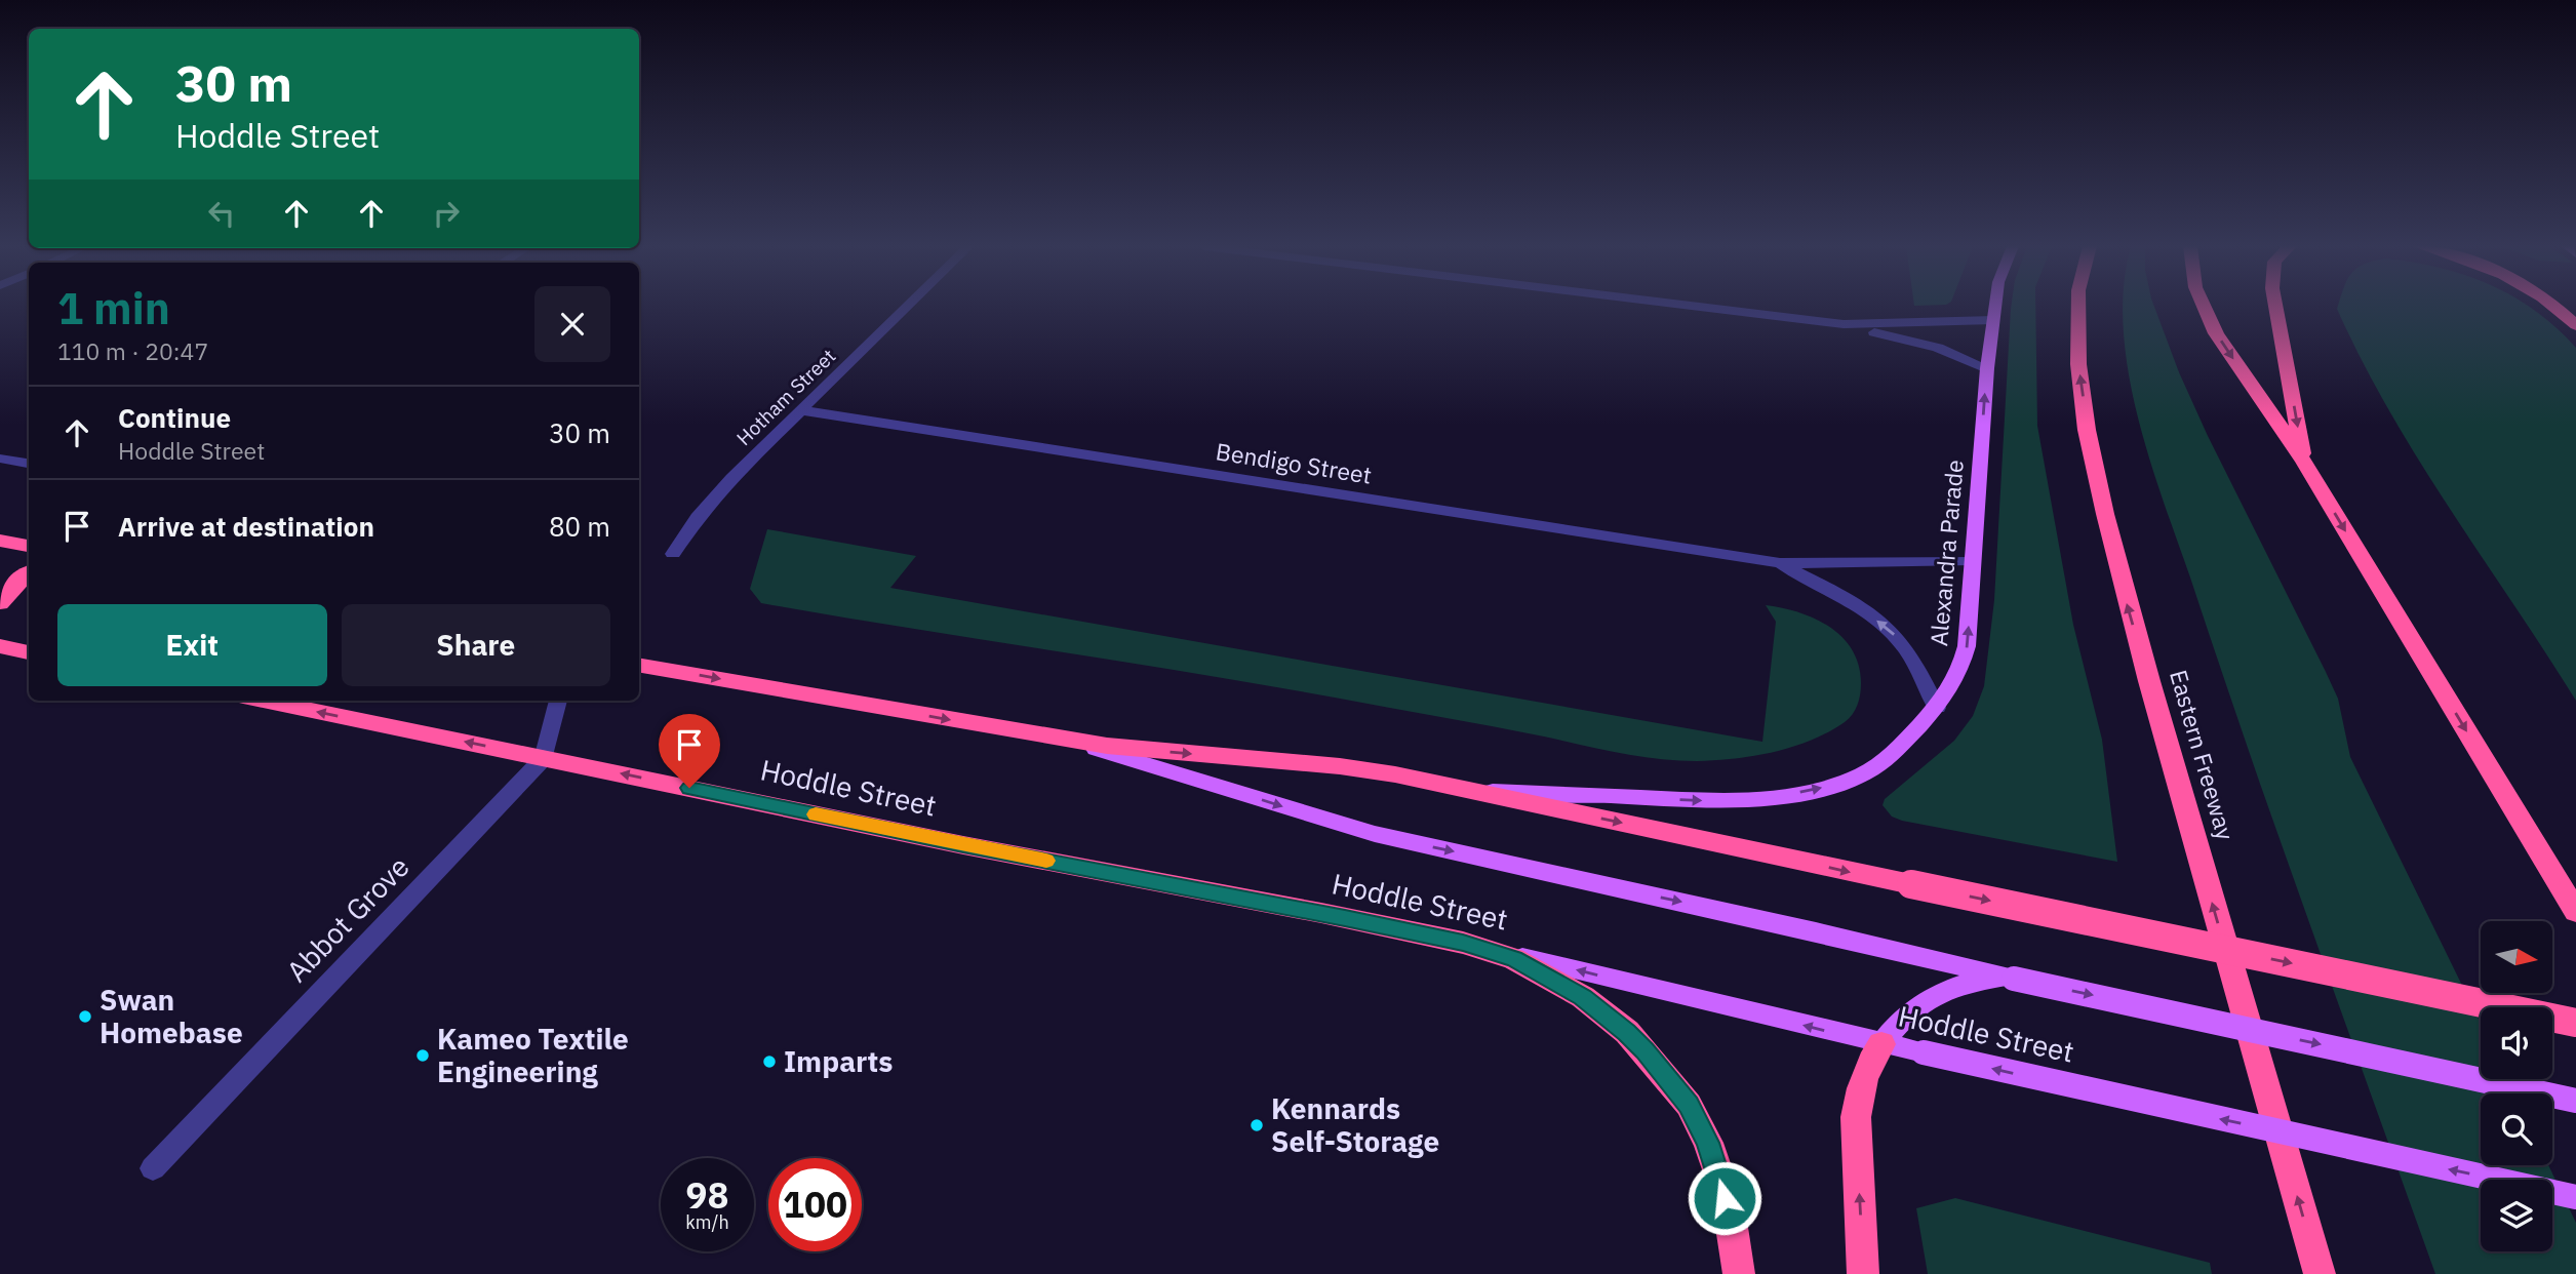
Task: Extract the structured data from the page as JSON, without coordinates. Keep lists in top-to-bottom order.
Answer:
{
  "streets": {
    "highway": ["Eastern Freeway", "Hoddle Street"],
    "main road": ["Alexandra Parade"],
    "street": ["Hotham Street", "Bendigo Street", "Abbot Grove"]
  },
  "crossings": [
    ["Hotham Street", "Bendigo Street"],
    ["Bendigo Street", "Alexandra Parade"],
    ["Hoddle Street", "Abbot Grove"]
  ],
  "one_way": ["Eastern Freeway"],
  "places": [
    "Swan Homebase",
    "Kameo Textile Engineering",
    "Imparts",
    "Kennards Self-Storage"
  ],
  "north": "right",
  "page": {
    "turn": ["30 m", "Hoddle Street"],
    "heading": ["1 min", "110 m · 20:47"],
    "list": [
      {
        "name": "Continue",
        "note": "Hoddle Street",
        "value": "30 m"
      },
      {
        "name": "Arrive at destination",
        "value": "80 m"
      }
    ],
    "buttons": ["Exit", "Share"],
    "speed": "98 km/h",
    "limit": "100"
  }
}
